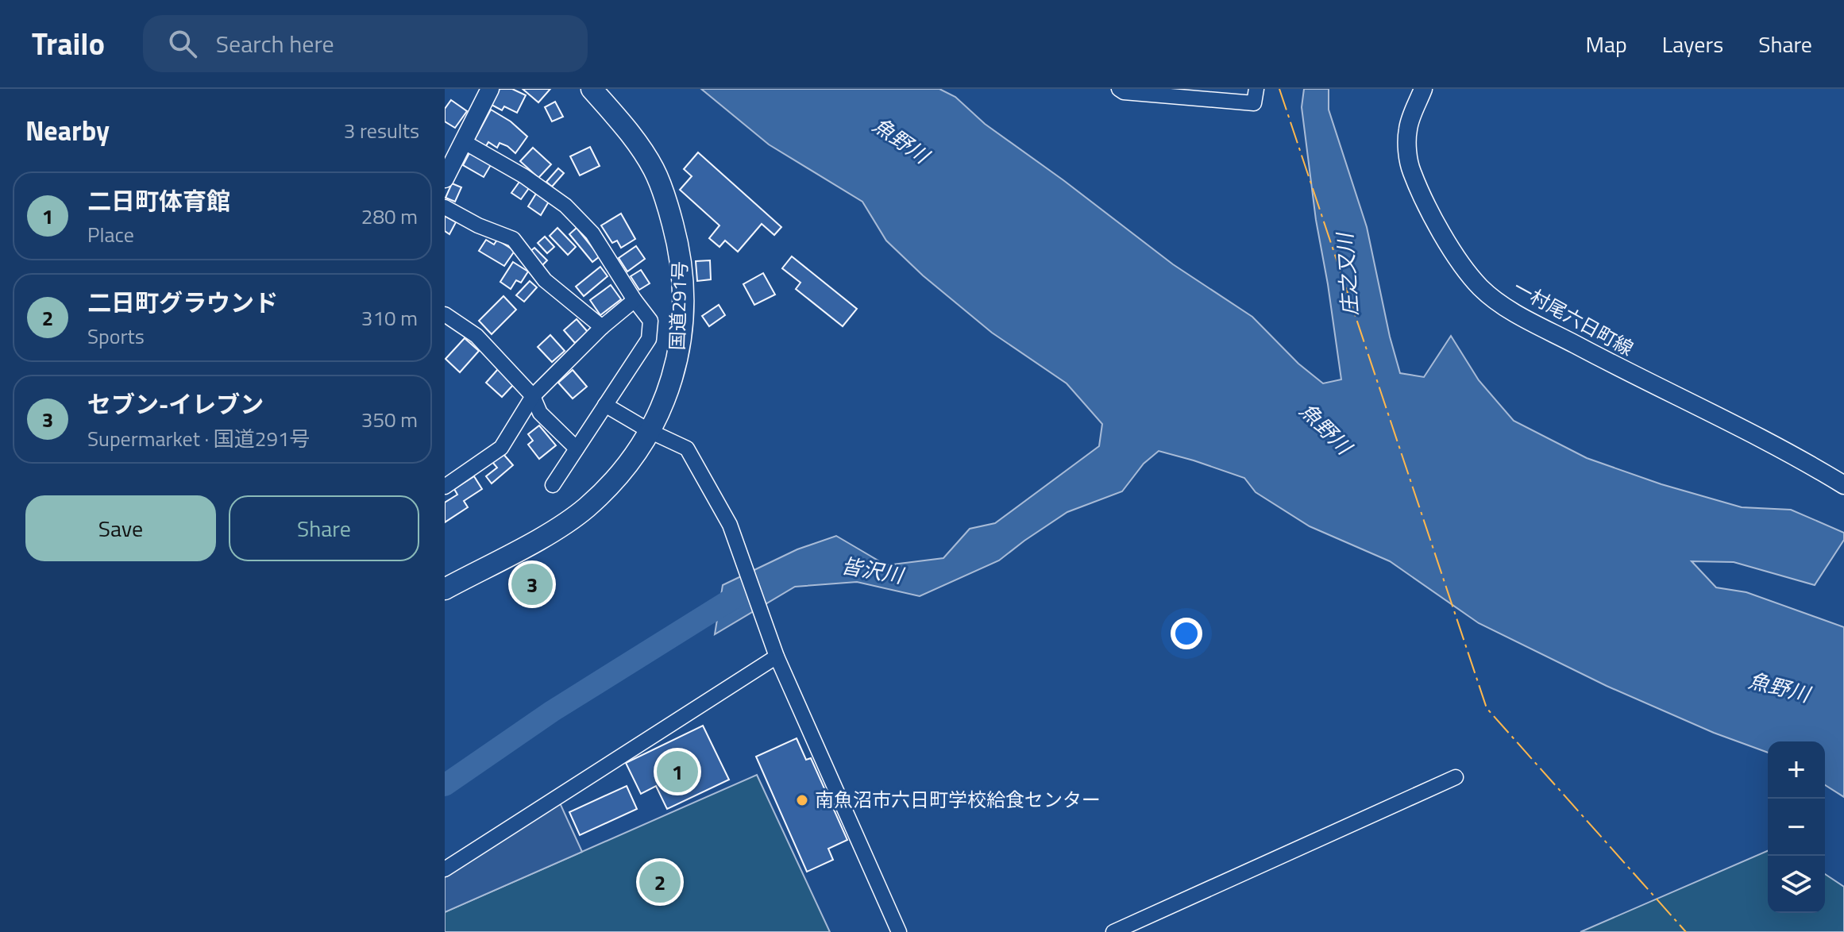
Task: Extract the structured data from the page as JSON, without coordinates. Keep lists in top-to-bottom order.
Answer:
{
  "streets": {
    "highway": ["国道291号"],
    "main road": ["一村尾六日町線"]
  },
  "water": ["魚野川", "庄之又川", "皆沢川"],
  "places": ["南魚沼市六日町学校給食センター"],
  "page": {
    "header": "Trailo",
    "search": "Search here",
    "nav": ["Map", "Layers", "Share"],
    "heading": ["Nearby", "3 results"],
    "list": [
      {
        "mark": "1",
        "name": "二日町体育館",
        "note": "Place",
        "value": "280 m"
      },
      {
        "mark": "2",
        "name": "二日町グラウンド",
        "note": "Sports",
        "value": "310 m"
      },
      {
        "mark": "3",
        "name": "セブン-イレブン",
        "note": "Supermarket · 国道291号",
        "value": "350 m"
      }
    ],
    "buttons": ["Save", "Share"],
    "pins": ["3", "1", "2"],
    "map_buttons": ["+", "−"]
  }
}
